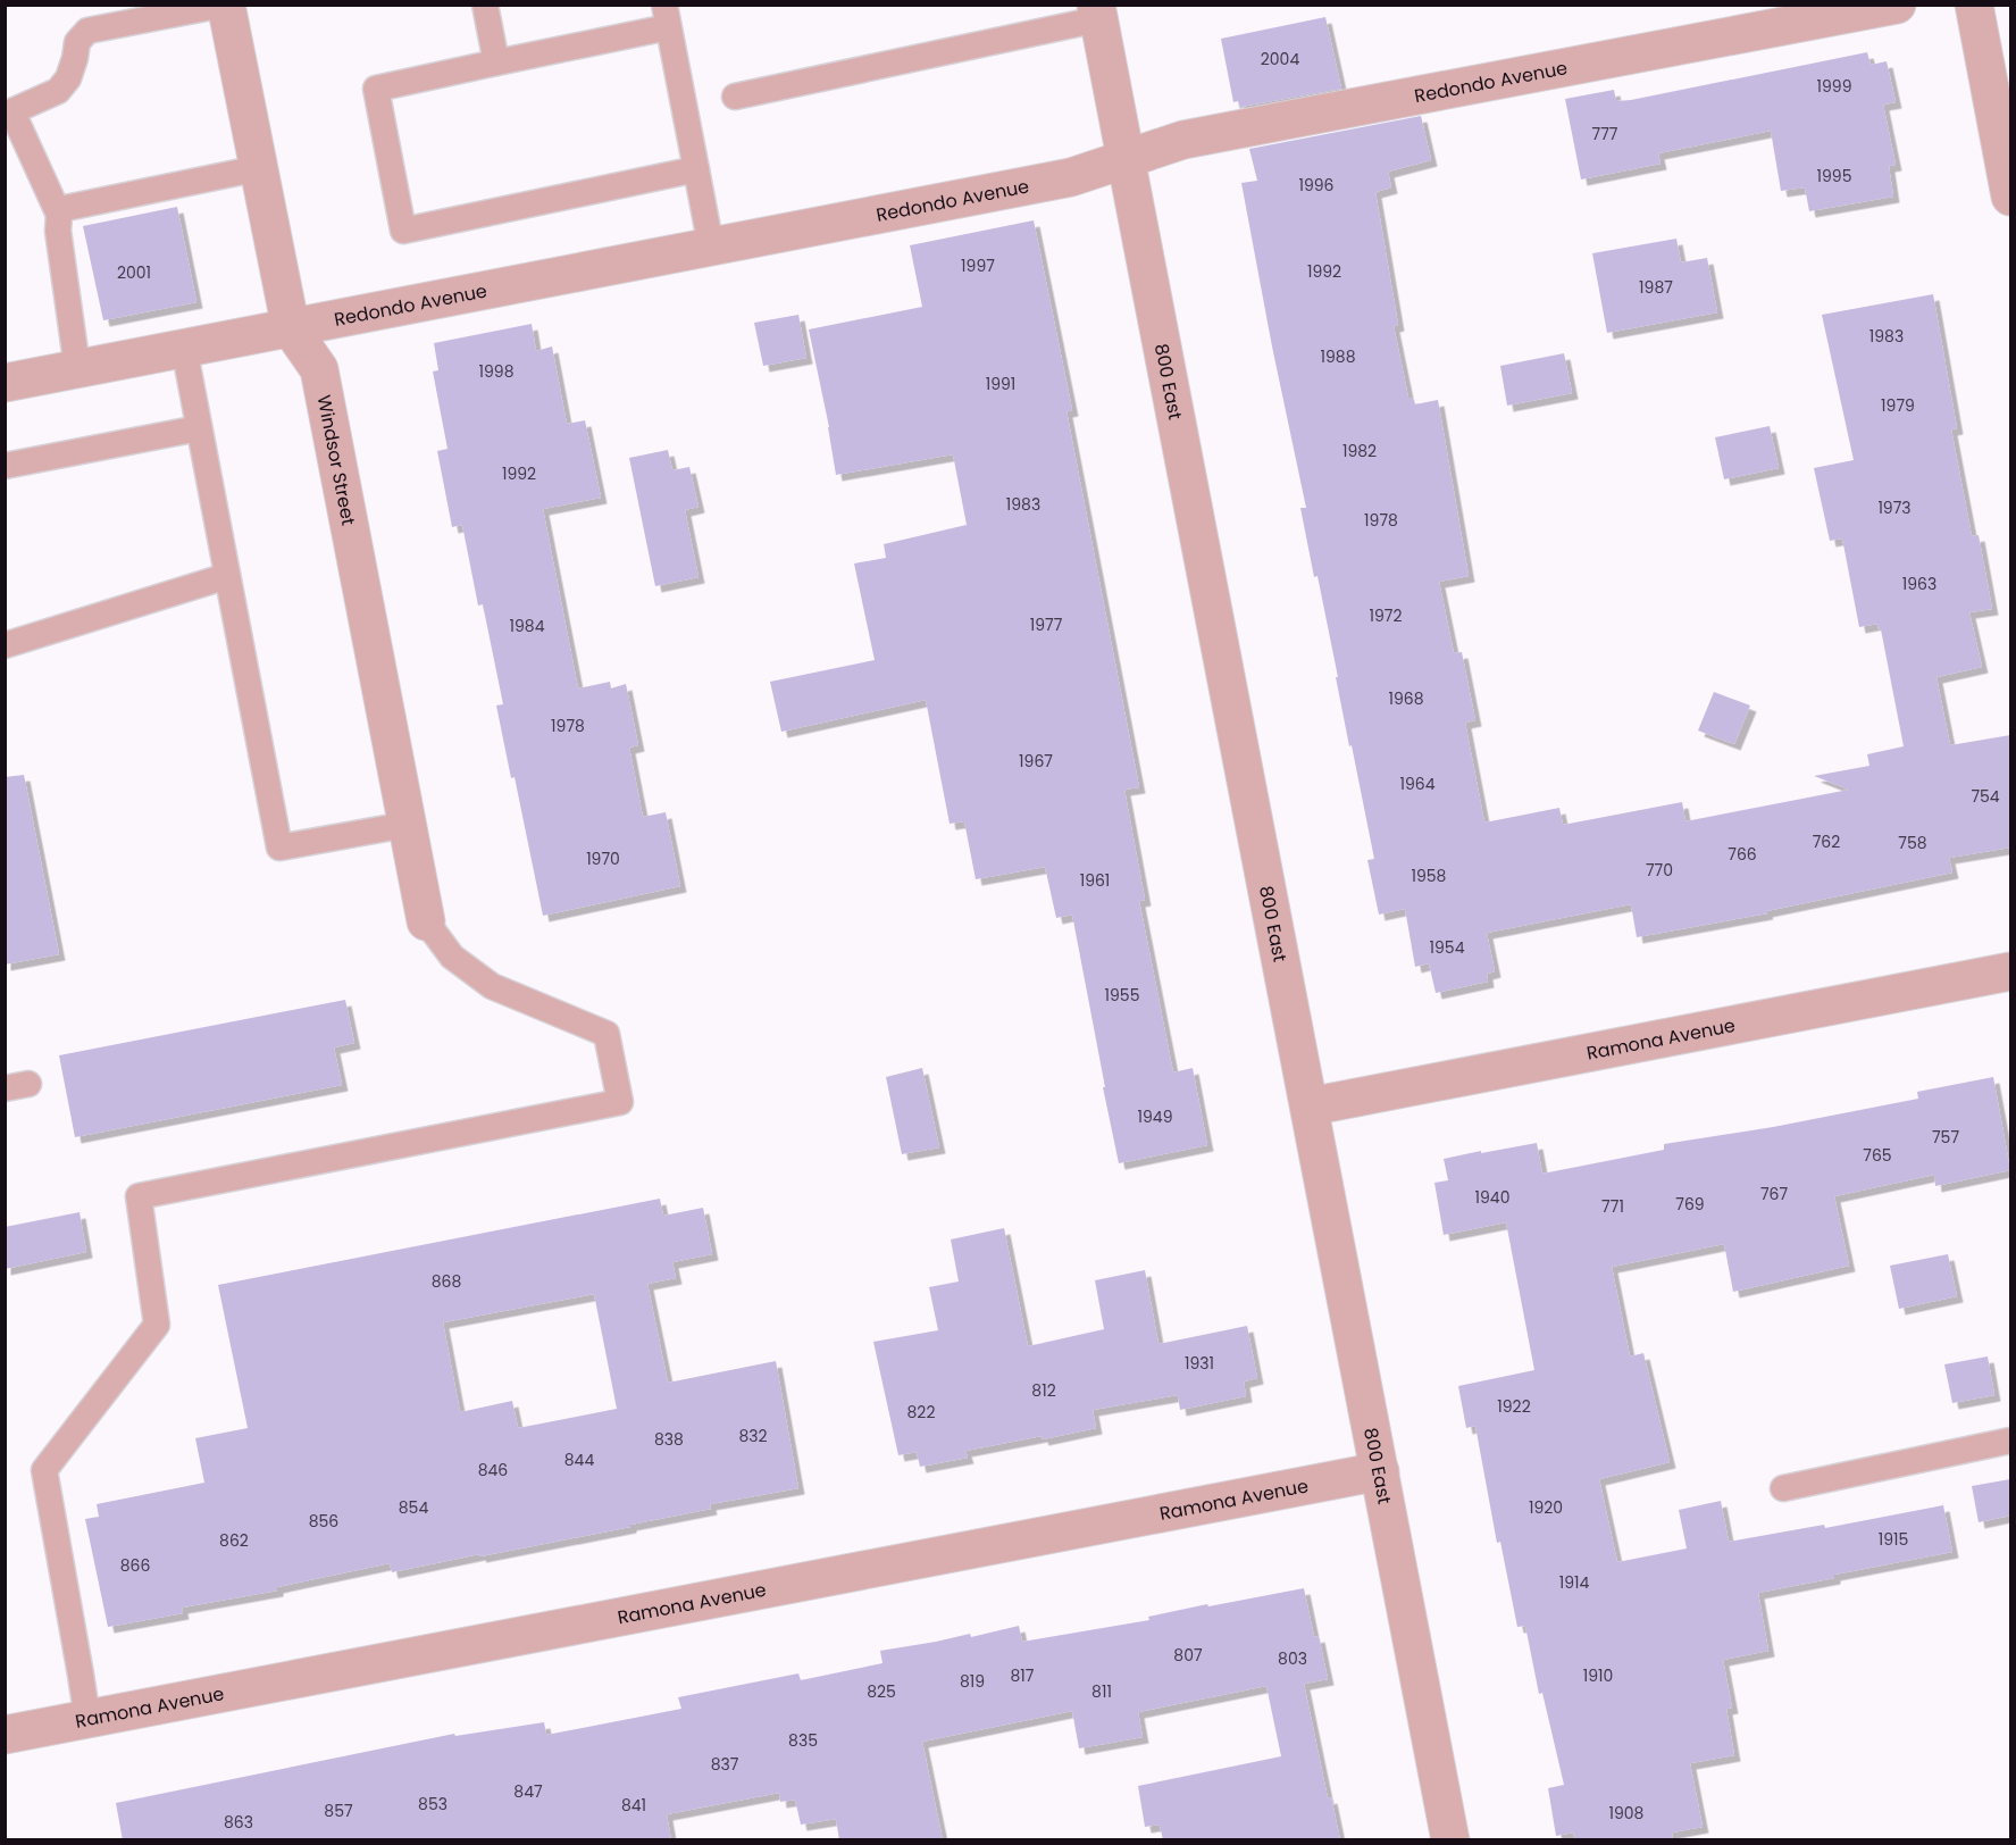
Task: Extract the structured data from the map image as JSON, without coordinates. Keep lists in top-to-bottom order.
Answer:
{
  "streets": {
    "street": [
      "Redondo Avenue",
      "800 East",
      "Windsor Street",
      "Ramona Avenue"
    ]
  },
  "crossings": [
    ["Redondo Avenue", "800 East"],
    ["Redondo Avenue", "Windsor Street"],
    ["800 East", "Ramona Avenue"]
  ],
  "house_numbers": [
    "2004",
    "1999",
    "777",
    "1995",
    "1996",
    "1997",
    "1992",
    "2001",
    "1987",
    "1983",
    "1988",
    "1998",
    "1991",
    "1979",
    "1982",
    "1992",
    "1983",
    "1973",
    "1978",
    "1963",
    "1972",
    "1977",
    "1984",
    "1968",
    "1978",
    "1967",
    "1964",
    "754",
    "762",
    "758",
    "766",
    "1970",
    "770",
    "1958",
    "1961",
    "1954",
    "1955",
    "1949",
    "757",
    "765",
    "767",
    "1940",
    "769",
    "771",
    "868",
    "1931",
    "812",
    "1922",
    "822",
    "832",
    "838",
    "844",
    "846",
    "854",
    "1920",
    "856",
    "1915",
    "862",
    "866",
    "1914",
    "807",
    "803",
    "817",
    "1910",
    "819",
    "825",
    "811",
    "835",
    "837",
    "847",
    "853",
    "841",
    "857",
    "1908",
    "863"
  ]
}
